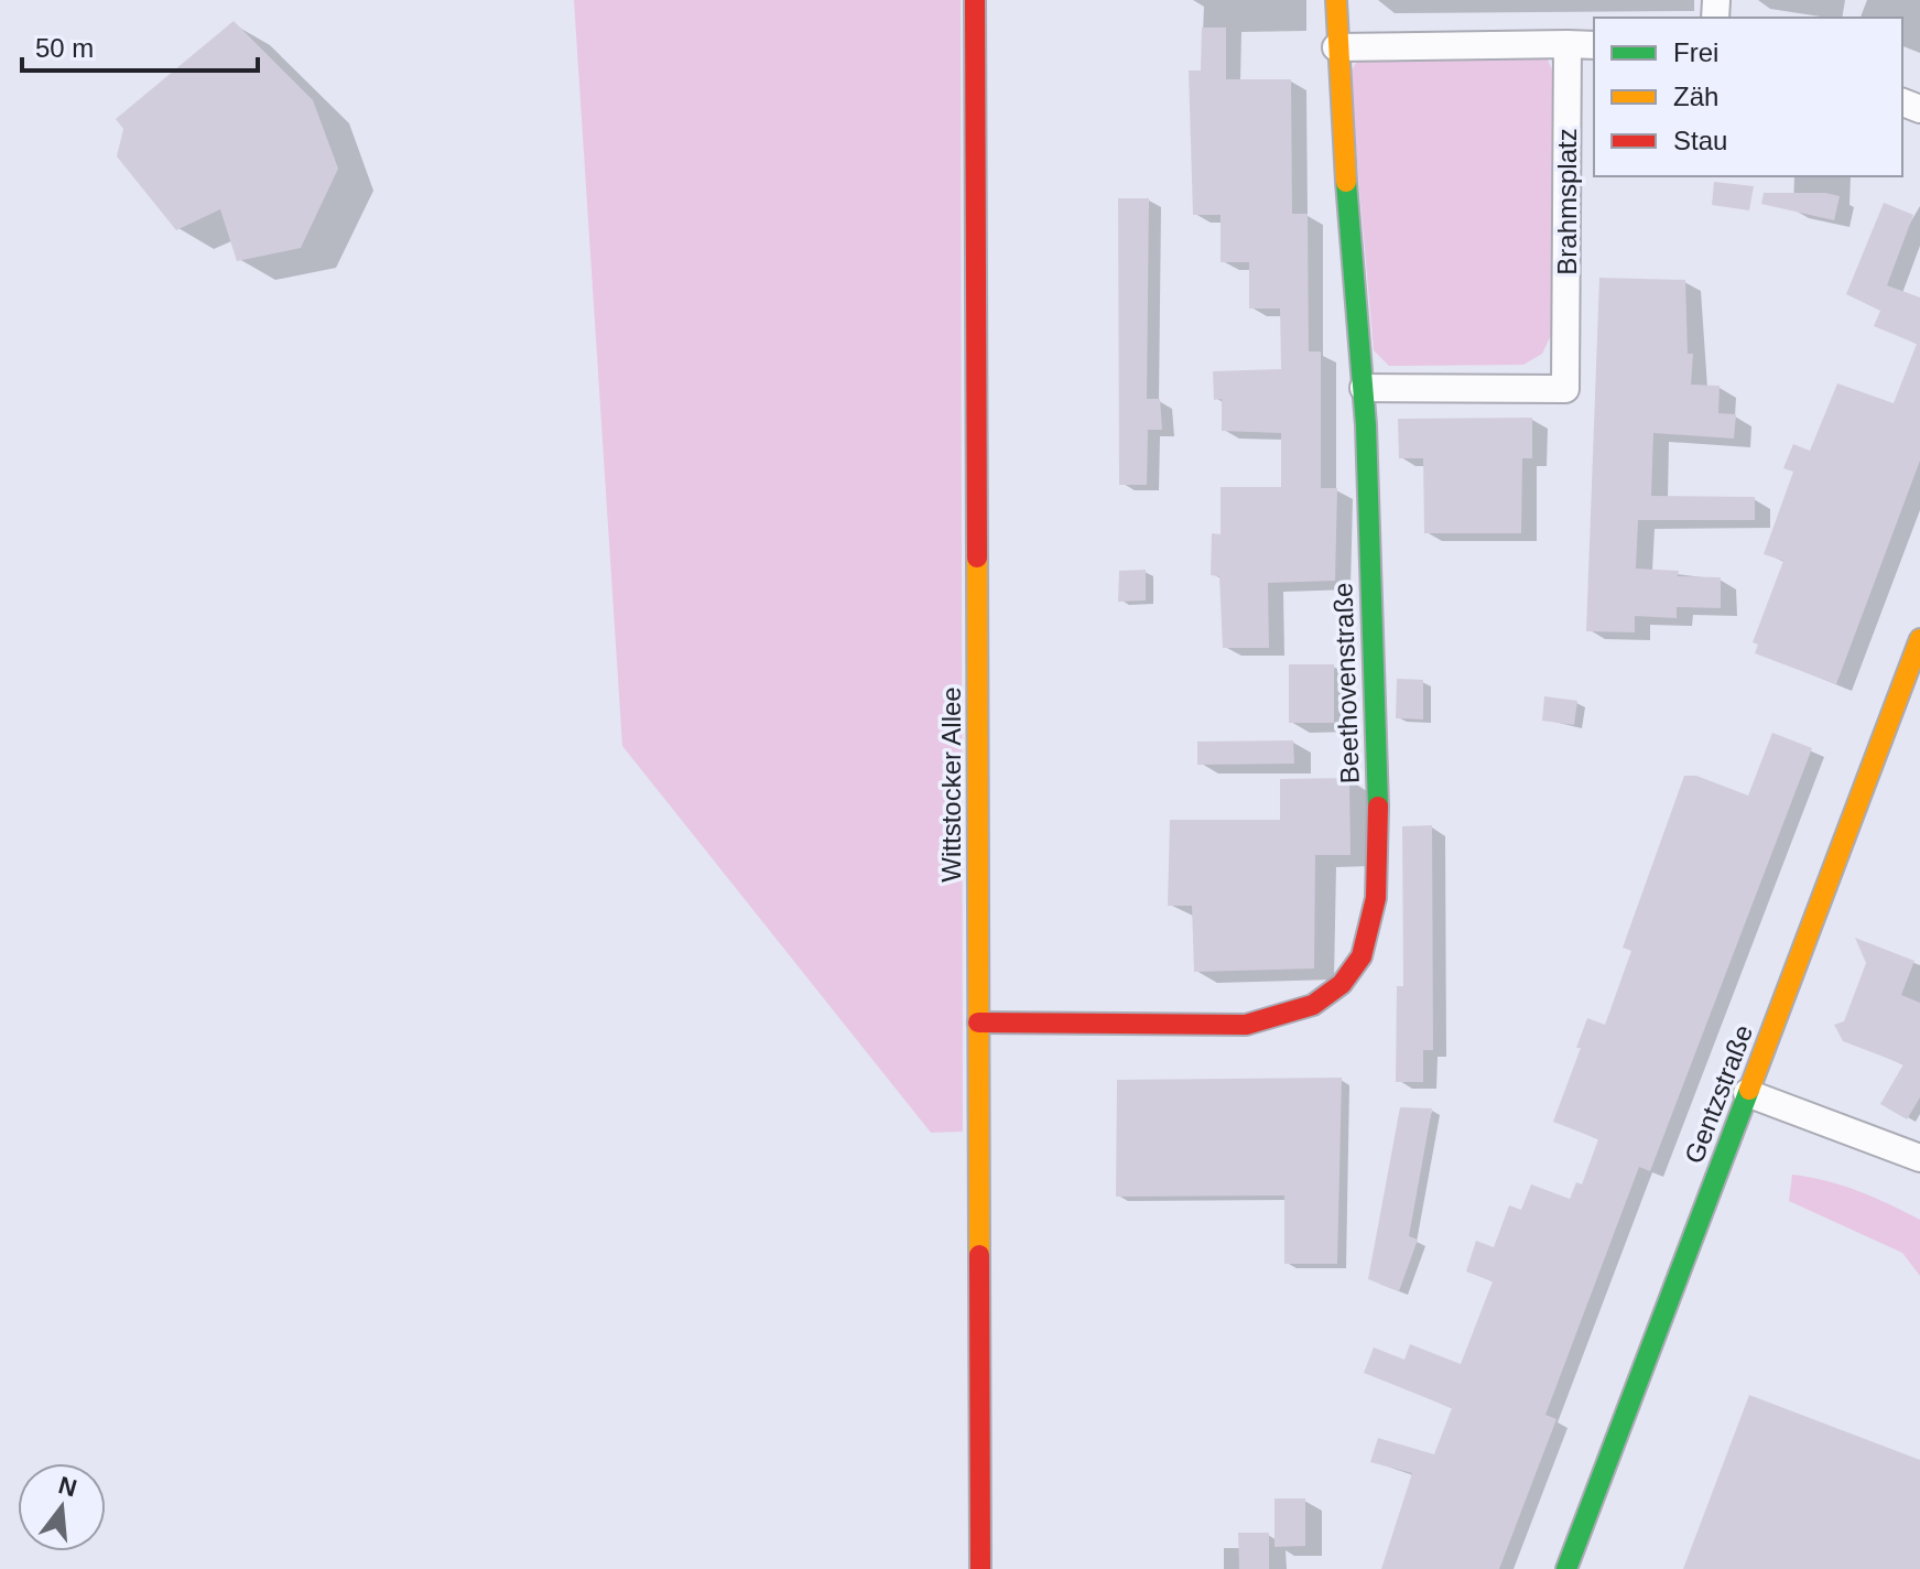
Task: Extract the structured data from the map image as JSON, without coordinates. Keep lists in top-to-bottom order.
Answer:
{
  "streets": {
    "street": [
      "Brahmsplatz",
      "Beethovenstraße",
      "Wittstocker Allee",
      "Gentzstraße"
    ]
  },
  "crossings": [
    ["Brahmsplatz", "Beethovenstraße"],
    ["Beethovenstraße", "Wittstocker Allee"]
  ],
  "legend": ["Frei", "Zäh", "Stau"],
  "scale_bar": "50 m",
  "north": "top"
}
